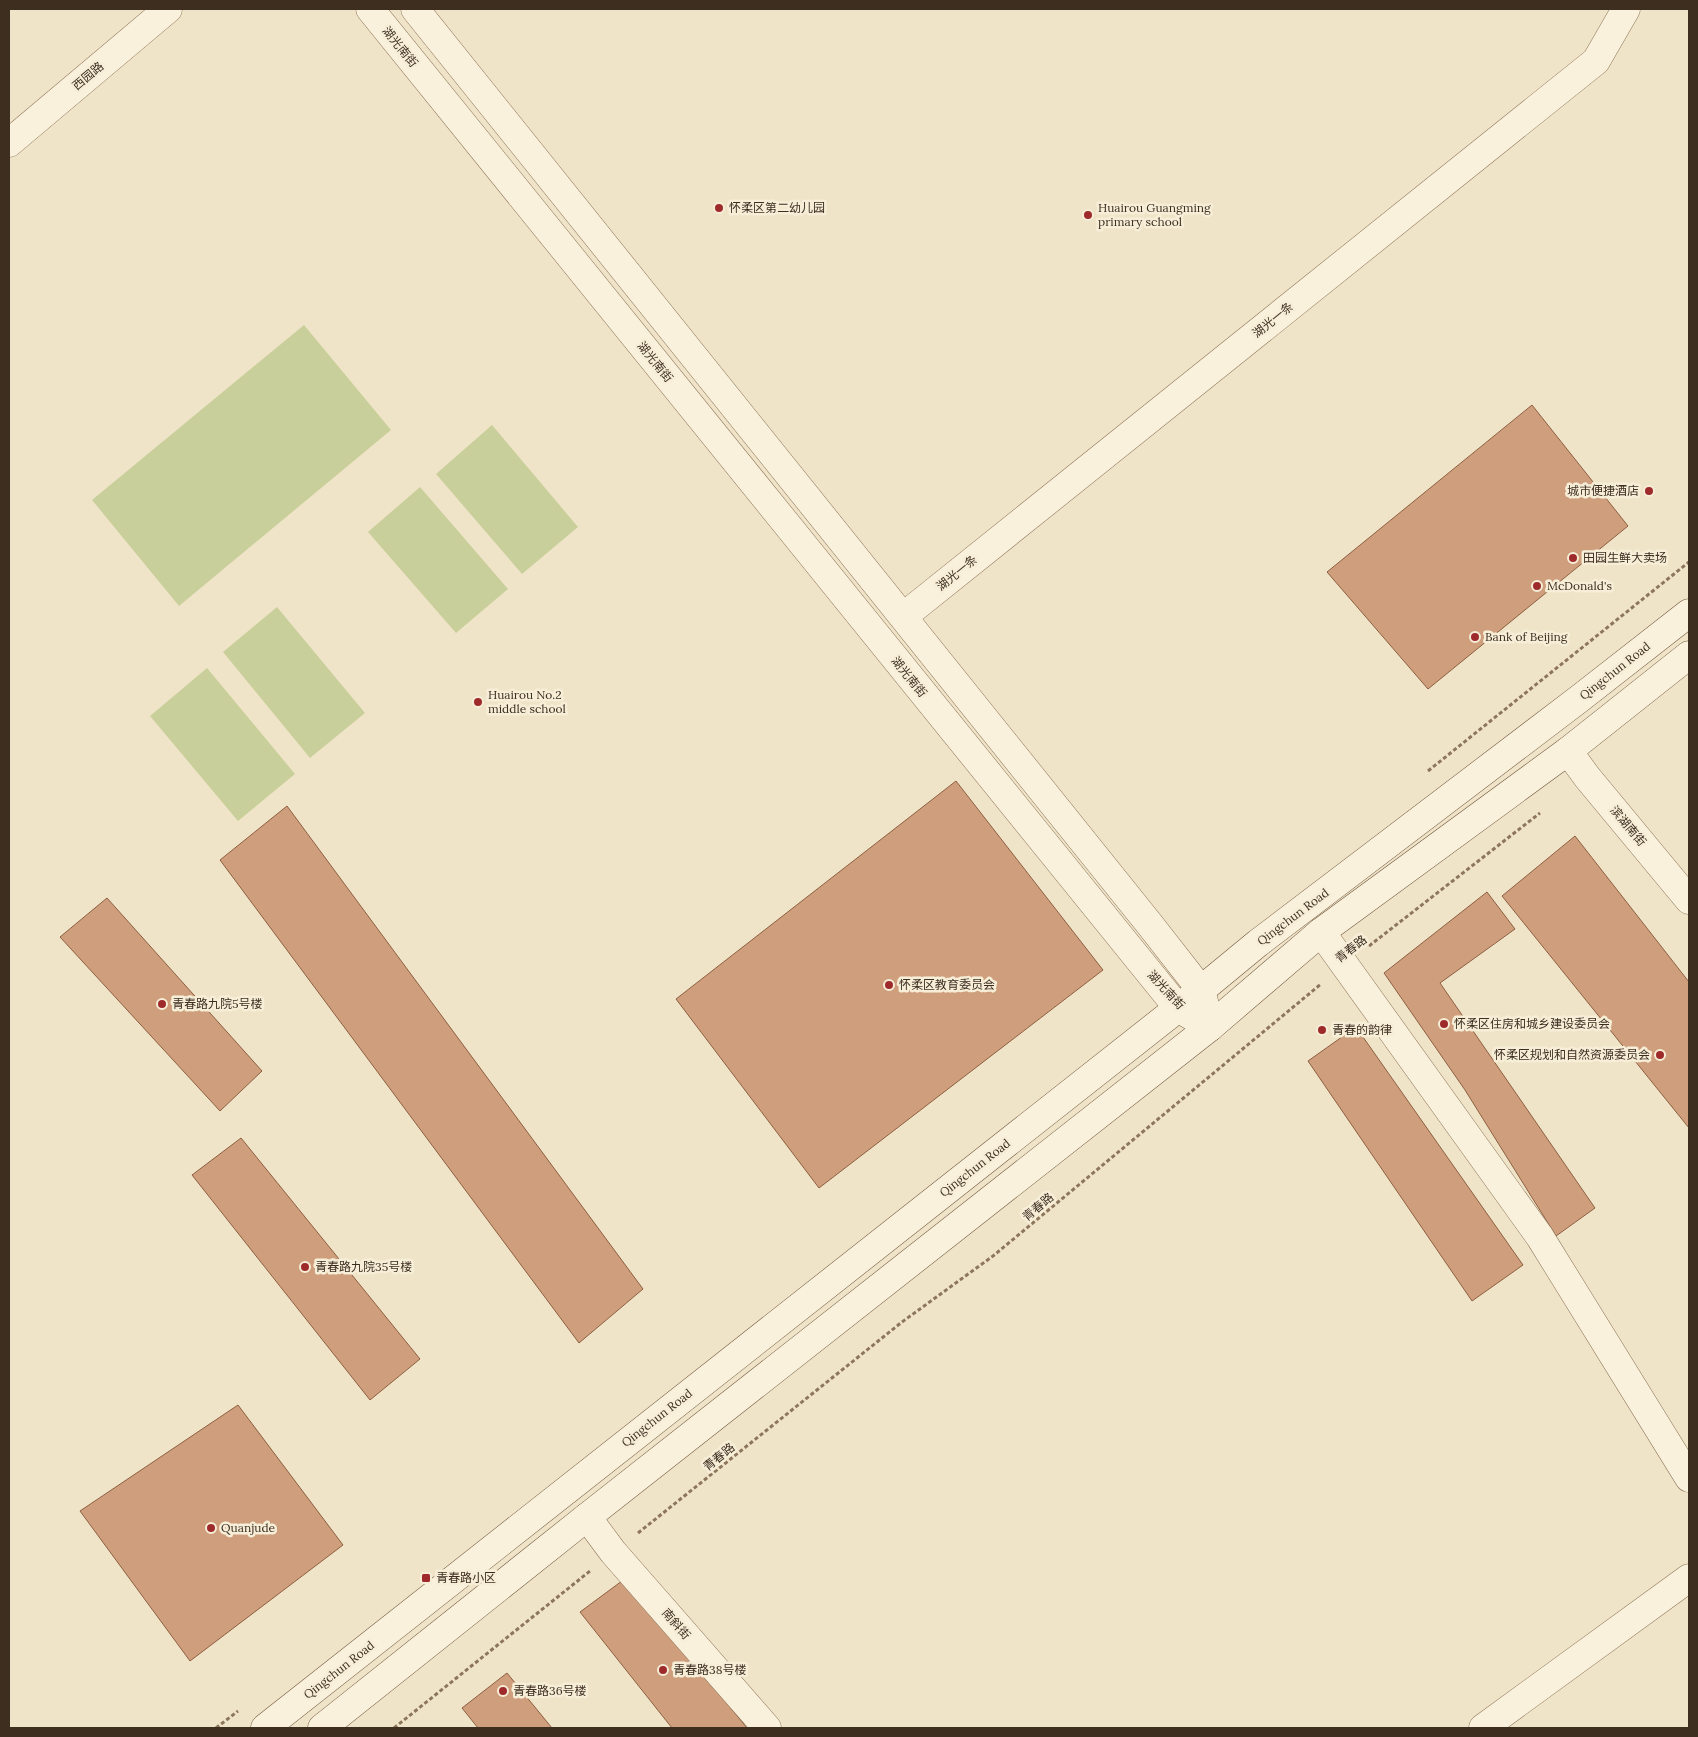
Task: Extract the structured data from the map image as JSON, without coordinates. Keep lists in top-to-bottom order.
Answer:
{
  "streets": {
    "street": [
      "湖光南街",
      "西园路",
      "湖光一条",
      "Qingchun Road",
      "滨湖南街",
      "南斜街"
    ],
    "path": ["青春路"]
  },
  "crossings": [
    ["湖光南街", "湖光一条"],
    ["湖光南街", "Qingchun Road"],
    ["青春路", "南斜街"]
  ],
  "places": {
    "other": [
      "怀柔区第二幼儿园",
      "Huairou Guangming primary school",
      "城市便捷酒店",
      "田园生鲜大卖场",
      "McDonald's",
      "Bank of Beijing",
      "Huairou No.2 middle school",
      "怀柔区教育委员会",
      "青春路九院5号楼",
      "怀柔区住房和城乡建设委员会",
      "青春的韵律",
      "怀柔区规划和自然资源委员会",
      "青春路九院35号楼",
      "Quanjude",
      "青春路38号楼",
      "青春路36号楼"
    ],
    "transit": ["青春路小区"]
  }
}
